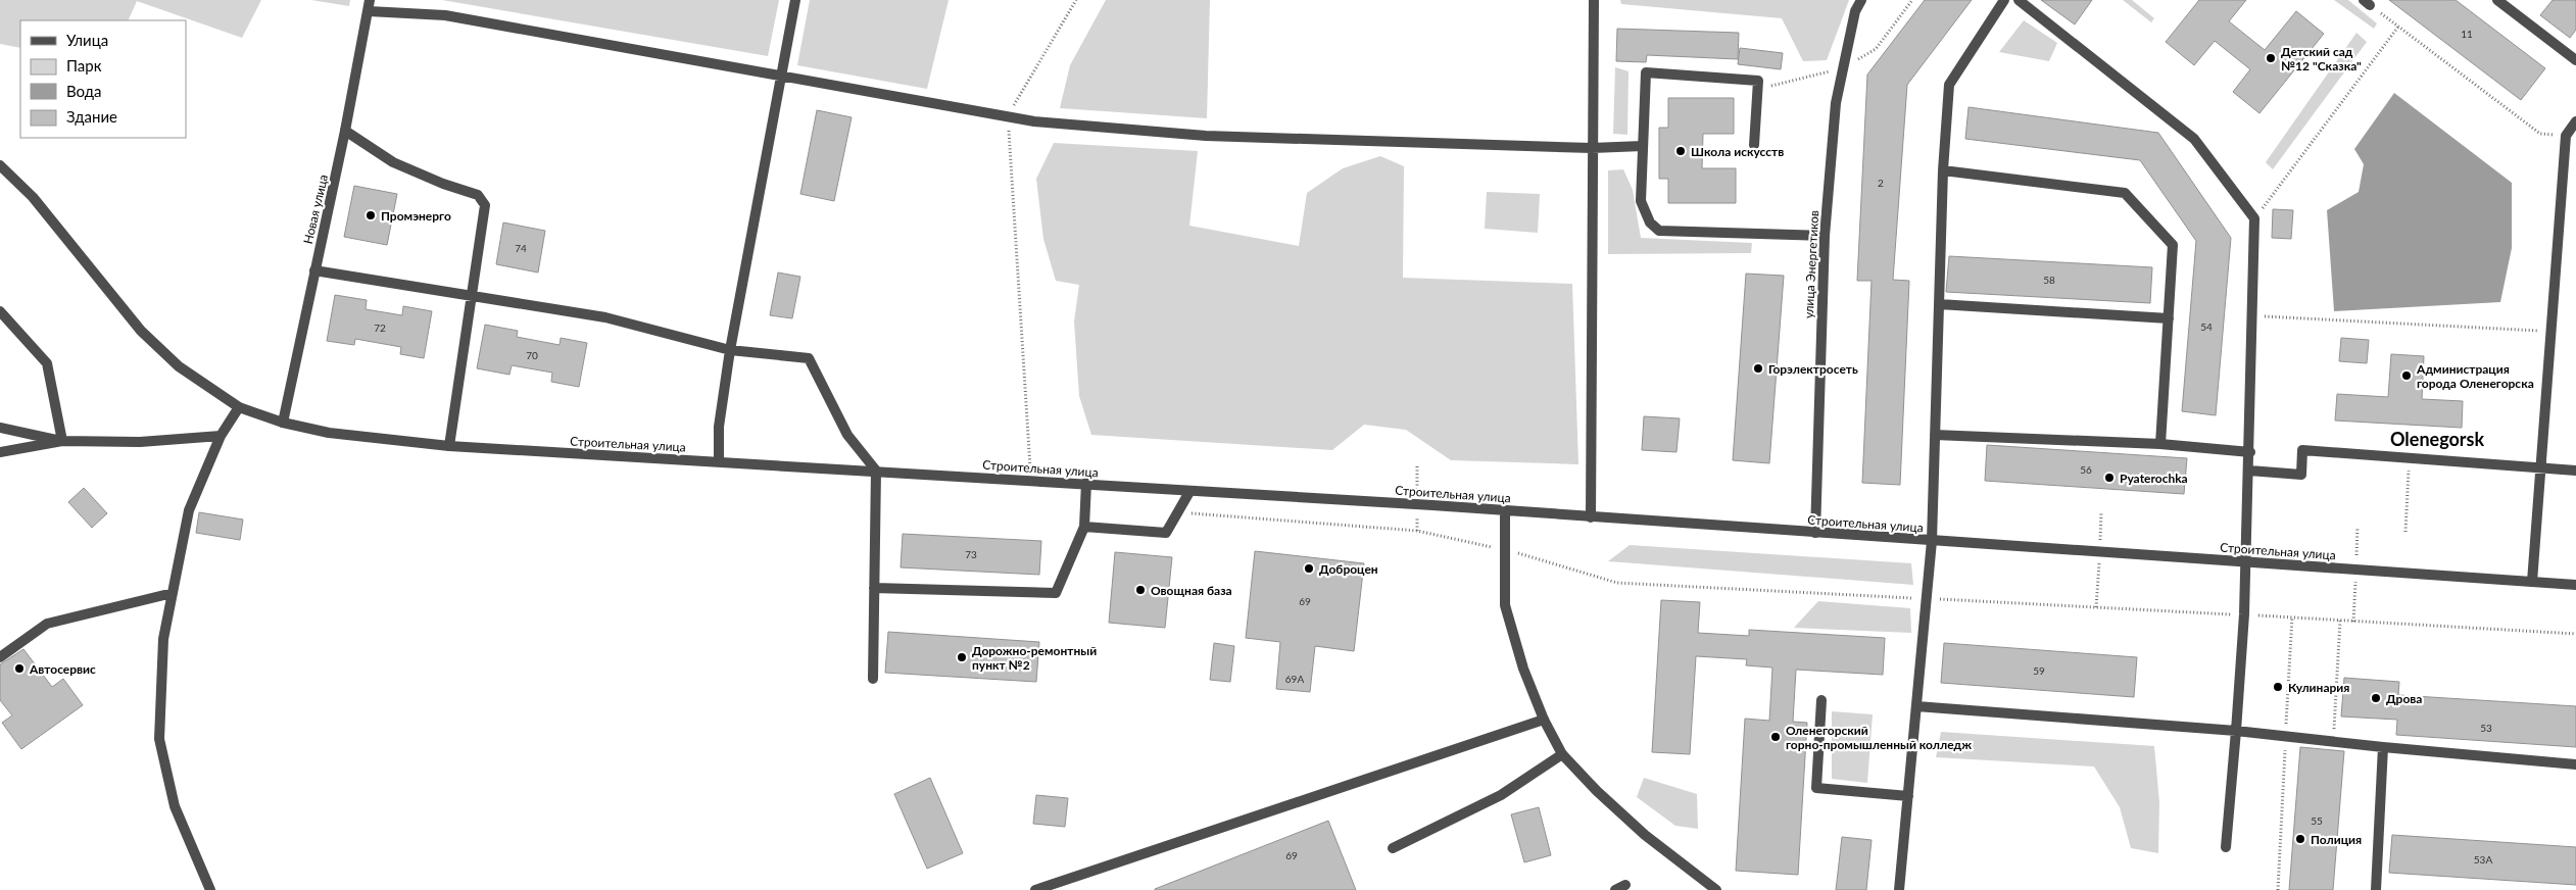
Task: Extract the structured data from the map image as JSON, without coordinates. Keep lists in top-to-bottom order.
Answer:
{
  "streets": {
    "street": ["Новая улица", "улица Энергетиков", "Строительная улица"]
  },
  "crossings": [
    ["Новая улица", "Строительная улица"],
    ["улица Энергетиков", "Строительная улица"]
  ],
  "districts": ["Olenegorsk"],
  "places": [
    "Детский сад №12 \"Сказка\"",
    "Школа искусств",
    "Промэнерго",
    "Горэлектросеть",
    "Администрация города Оленегорска",
    "Pyaterochka",
    "Доброцен",
    "Овощная база",
    "Дорожно-ремонтный пункт №2",
    "Автосервис",
    "Кулинария",
    "Дрова",
    "Оленегорский горно-промышленный колледж",
    "Полиция"
  ],
  "house_numbers": [
    "11",
    "2",
    "74",
    "58",
    "54",
    "72",
    "70",
    "56",
    "73",
    "69",
    "59",
    "69А",
    "53",
    "55",
    "69",
    "53А"
  ],
  "legend": [
    "Улица",
    "Парк",
    "Вода",
    "Здание"
  ]
}
